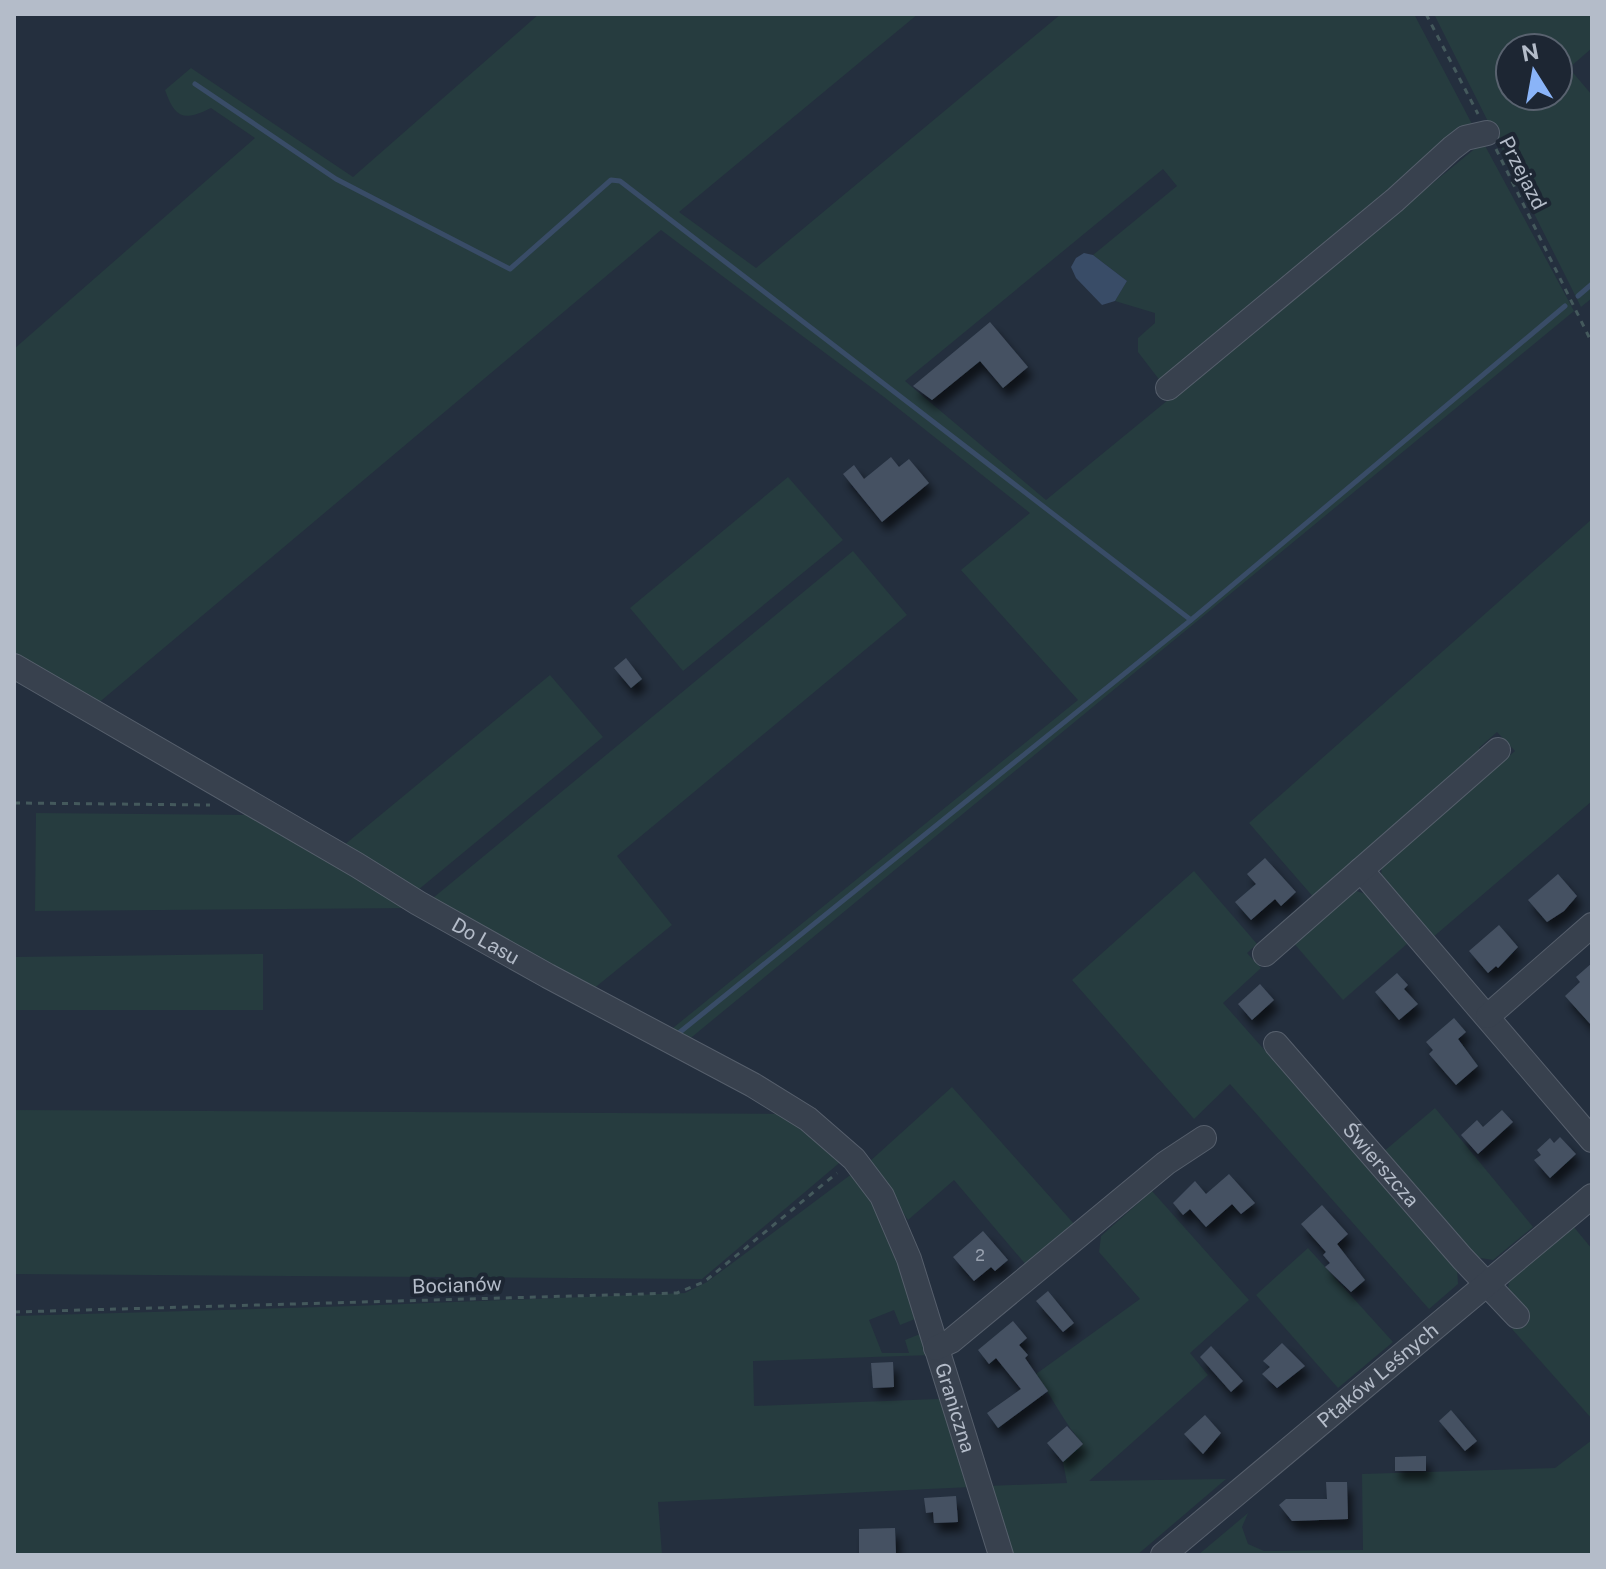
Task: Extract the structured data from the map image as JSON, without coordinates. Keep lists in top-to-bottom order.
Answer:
{
  "streets": {
    "street": [
      "Do Lasu",
      "Świerszcza",
      "Ptaków Leśnych",
      "Graniczna"
    ],
    "path": ["Przejazd", "Bocianów"]
  },
  "crossings": [
    ["Do Lasu", "Bocianów"],
    ["Do Lasu", "Graniczna"],
    ["Świerszcza", "Ptaków Leśnych"]
  ],
  "house_numbers": ["2"],
  "north": "top"
}
